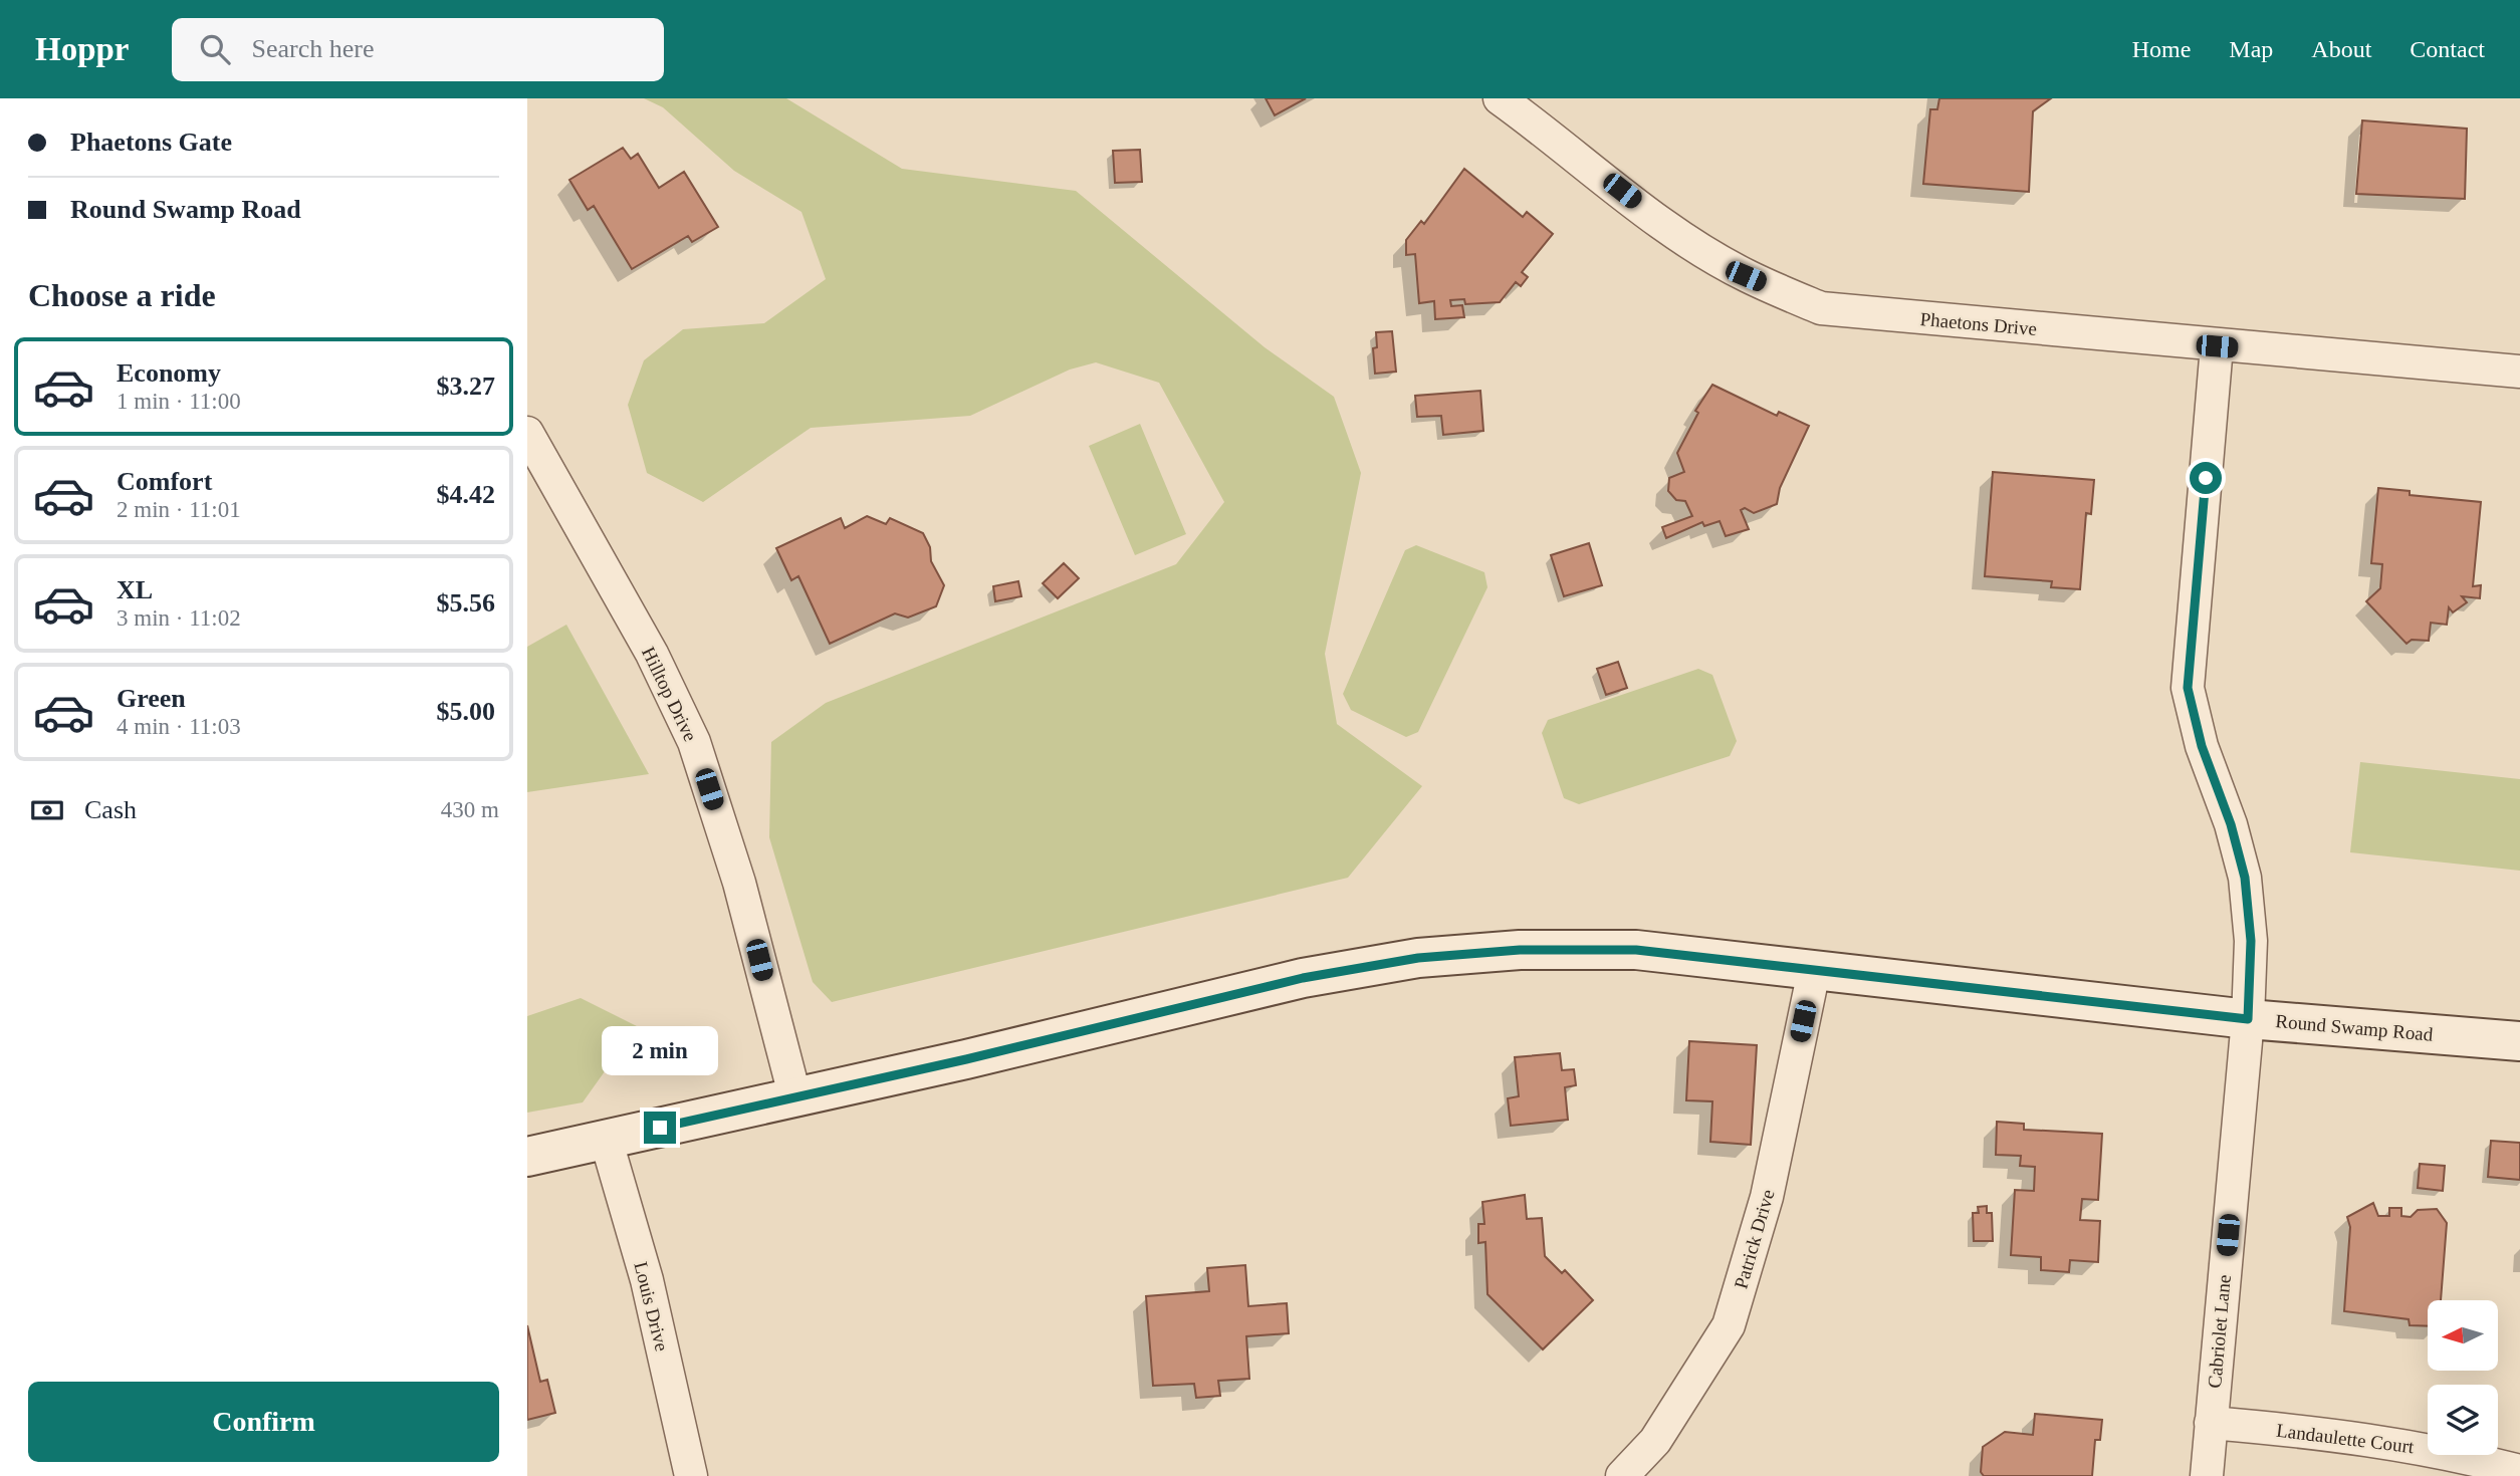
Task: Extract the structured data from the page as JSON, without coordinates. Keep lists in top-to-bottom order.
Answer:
{
  "streets": {
    "street": [
      "Phaetons Drive",
      "Hilltop Drive",
      "Round Swamp Road",
      "Patrick Drive",
      "Louis Drive",
      "Cabriolet Lane",
      "Landaulette Court"
    ]
  },
  "crossings": [
    ["Phaetons Drive", "Cabriolet Lane"],
    ["Hilltop Drive", "Round Swamp Road"],
    ["Round Swamp Road", "Patrick Drive"],
    ["Round Swamp Road", "Louis Drive"],
    ["Round Swamp Road", "Cabriolet Lane"],
    ["Cabriolet Lane", "Landaulette Court"]
  ],
  "north": "left",
  "page": {
    "header": "Hoppr",
    "search": "Search here",
    "nav": [
      "Home",
      "Map",
      "About",
      "Contact"
    ],
    "banner": ["Phaetons Gate", "Round Swamp Road"],
    "heading": "Choose a ride",
    "list": [
      {
        "name": "Economy",
        "note": "1 min · 11:00",
        "value": "$3.27"
      },
      {
        "name": "Comfort",
        "note": "2 min · 11:01",
        "value": "$4.42"
      },
      {
        "name": "XL",
        "note": "3 min · 11:02",
        "value": "$5.56"
      },
      {
        "name": "Green",
        "note": "4 min · 11:03",
        "value": "$5.00"
      }
    ],
    "pay": ["Cash", "430 m"],
    "bubble": "2 min",
    "buttons": "Confirm"
  }
}
